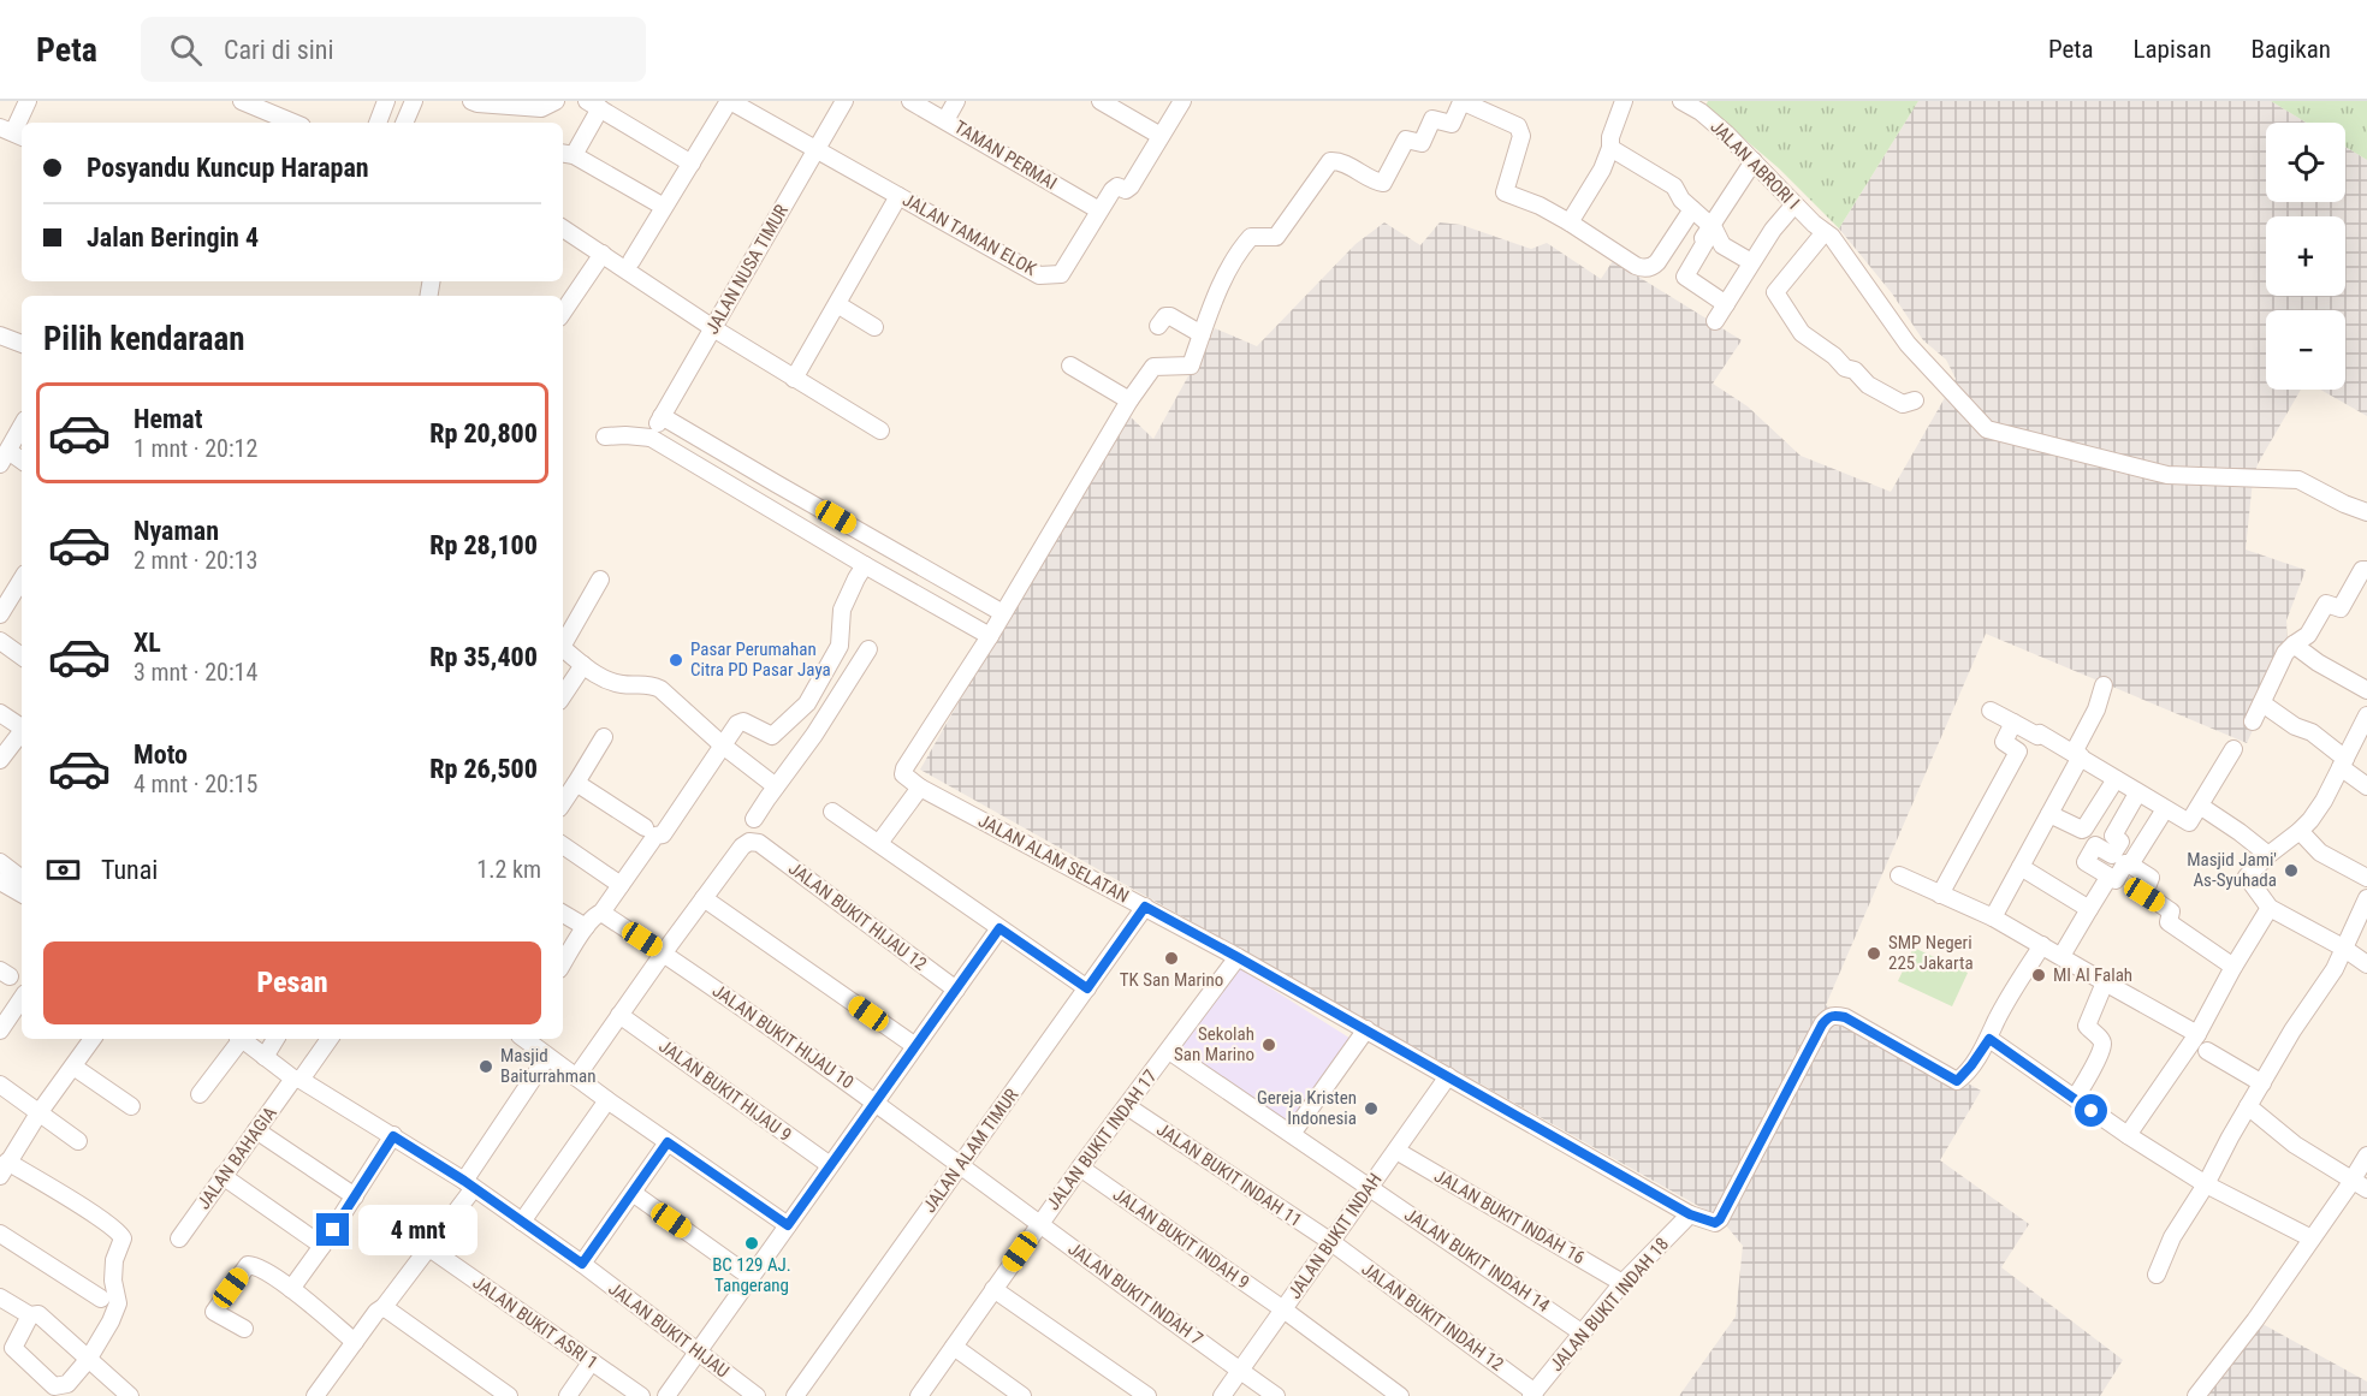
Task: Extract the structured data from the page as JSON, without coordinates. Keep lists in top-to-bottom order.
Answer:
{
  "streets": {
    "street": [
      "TAMAN PERMAI",
      "JALAN ABRORI I",
      "JALAN TAMAN ELOK",
      "JALAN NUSA TIMUR",
      "JALAN ALAM SELATAN",
      "JALAN BUKIT HIJAU 12",
      "JALAN BUKIT HIJAU 10",
      "JALAN BUKIT HIJAU 9",
      "JALAN BUKIT INDAH 17",
      "JALAN ALAM TIMUR",
      "JALAN BAHAGIA",
      "JALAN BUKIT INDAH 11",
      "JALAN BUKIT INDAH 16",
      "JALAN BUKIT INDAH",
      "JALAN BUKIT INDAH 9",
      "JALAN BUKIT INDAH 14",
      "JALAN BUKIT INDAH 7",
      "JALAN BUKIT INDAH 18",
      "JALAN BUKIT INDAH 12",
      "JALAN BUKIT ASRI 1",
      "JALAN BUKIT HIJAU"
    ]
  },
  "crossings": [
    ["TAMAN PERMAI", "JALAN TAMAN ELOK"],
    ["JALAN TAMAN ELOK", "JALAN NUSA TIMUR"],
    ["JALAN ALAM SELATAN", "JALAN BUKIT INDAH 17"],
    ["JALAN ALAM SELATAN", "JALAN ALAM TIMUR"],
    ["JALAN ALAM SELATAN", "JALAN BUKIT INDAH"],
    ["JALAN ALAM SELATAN", "JALAN BUKIT INDAH 18"],
    ["JALAN BUKIT HIJAU 10", "JALAN ALAM TIMUR"],
    ["JALAN BUKIT HIJAU 10", "JALAN BUKIT INDAH 7"],
    ["JALAN BUKIT INDAH 17", "JALAN BUKIT INDAH 11"],
    ["JALAN BUKIT INDAH 17", "JALAN BUKIT INDAH 9"],
    ["JALAN BUKIT INDAH 17", "JALAN BUKIT INDAH 14"],
    ["JALAN BUKIT INDAH 17", "JALAN BUKIT INDAH 7"],
    ["JALAN ALAM TIMUR", "JALAN BUKIT INDAH 7"],
    ["JALAN BAHAGIA", "JALAN BUKIT HIJAU"],
    ["JALAN BUKIT INDAH 11", "JALAN BUKIT INDAH"],
    ["JALAN BUKIT INDAH 11", "JALAN BUKIT INDAH 12"],
    ["JALAN BUKIT INDAH 16", "JALAN BUKIT INDAH"],
    ["JALAN BUKIT INDAH 16", "JALAN BUKIT INDAH 18"],
    ["JALAN BUKIT INDAH", "JALAN BUKIT INDAH 9"],
    ["JALAN BUKIT INDAH", "JALAN BUKIT INDAH 14"],
    ["JALAN BUKIT INDAH", "JALAN BUKIT INDAH 7"],
    ["JALAN BUKIT INDAH", "JALAN BUKIT INDAH 12"],
    ["JALAN BUKIT INDAH 14", "JALAN BUKIT INDAH 18"],
    ["JALAN BUKIT INDAH 18", "JALAN BUKIT INDAH 12"]
  ],
  "places": [
    "Pasar Perumahan Citra PD Pasar Jaya",
    "Masjid Jami' As-Syuhada",
    "SMP Negeri 225 Jakarta",
    "TK San Marino",
    "MI Al Falah",
    "Sekolah San Marino",
    "Masjid Baiturrahman",
    "Gereja Kristen Indonesia",
    "BC 129 AJ. Tangerang"
  ],
  "page": {
    "header": "Peta",
    "search": "Cari di sini",
    "nav": ["Peta", "Lapisan", "Bagikan"],
    "map_buttons": ["+", "−"],
    "banner": ["Posyandu Kuncup Harapan", "Jalan Beringin 4"],
    "heading": "Pilih kendaraan",
    "list": [
      {
        "name": "Hemat",
        "note": "1 mnt · 20:12",
        "value": "Rp 20,800"
      },
      {
        "name": "Nyaman",
        "note": "2 mnt · 20:13",
        "value": "Rp 28,100"
      },
      {
        "name": "XL",
        "note": "3 mnt · 20:14",
        "value": "Rp 35,400"
      },
      {
        "name": "Moto",
        "note": "4 mnt · 20:15",
        "value": "Rp 26,500"
      }
    ],
    "pay": ["Tunai", "1.2 km"],
    "buttons": "Pesan",
    "bubble": "4 mnt"
  }
}
